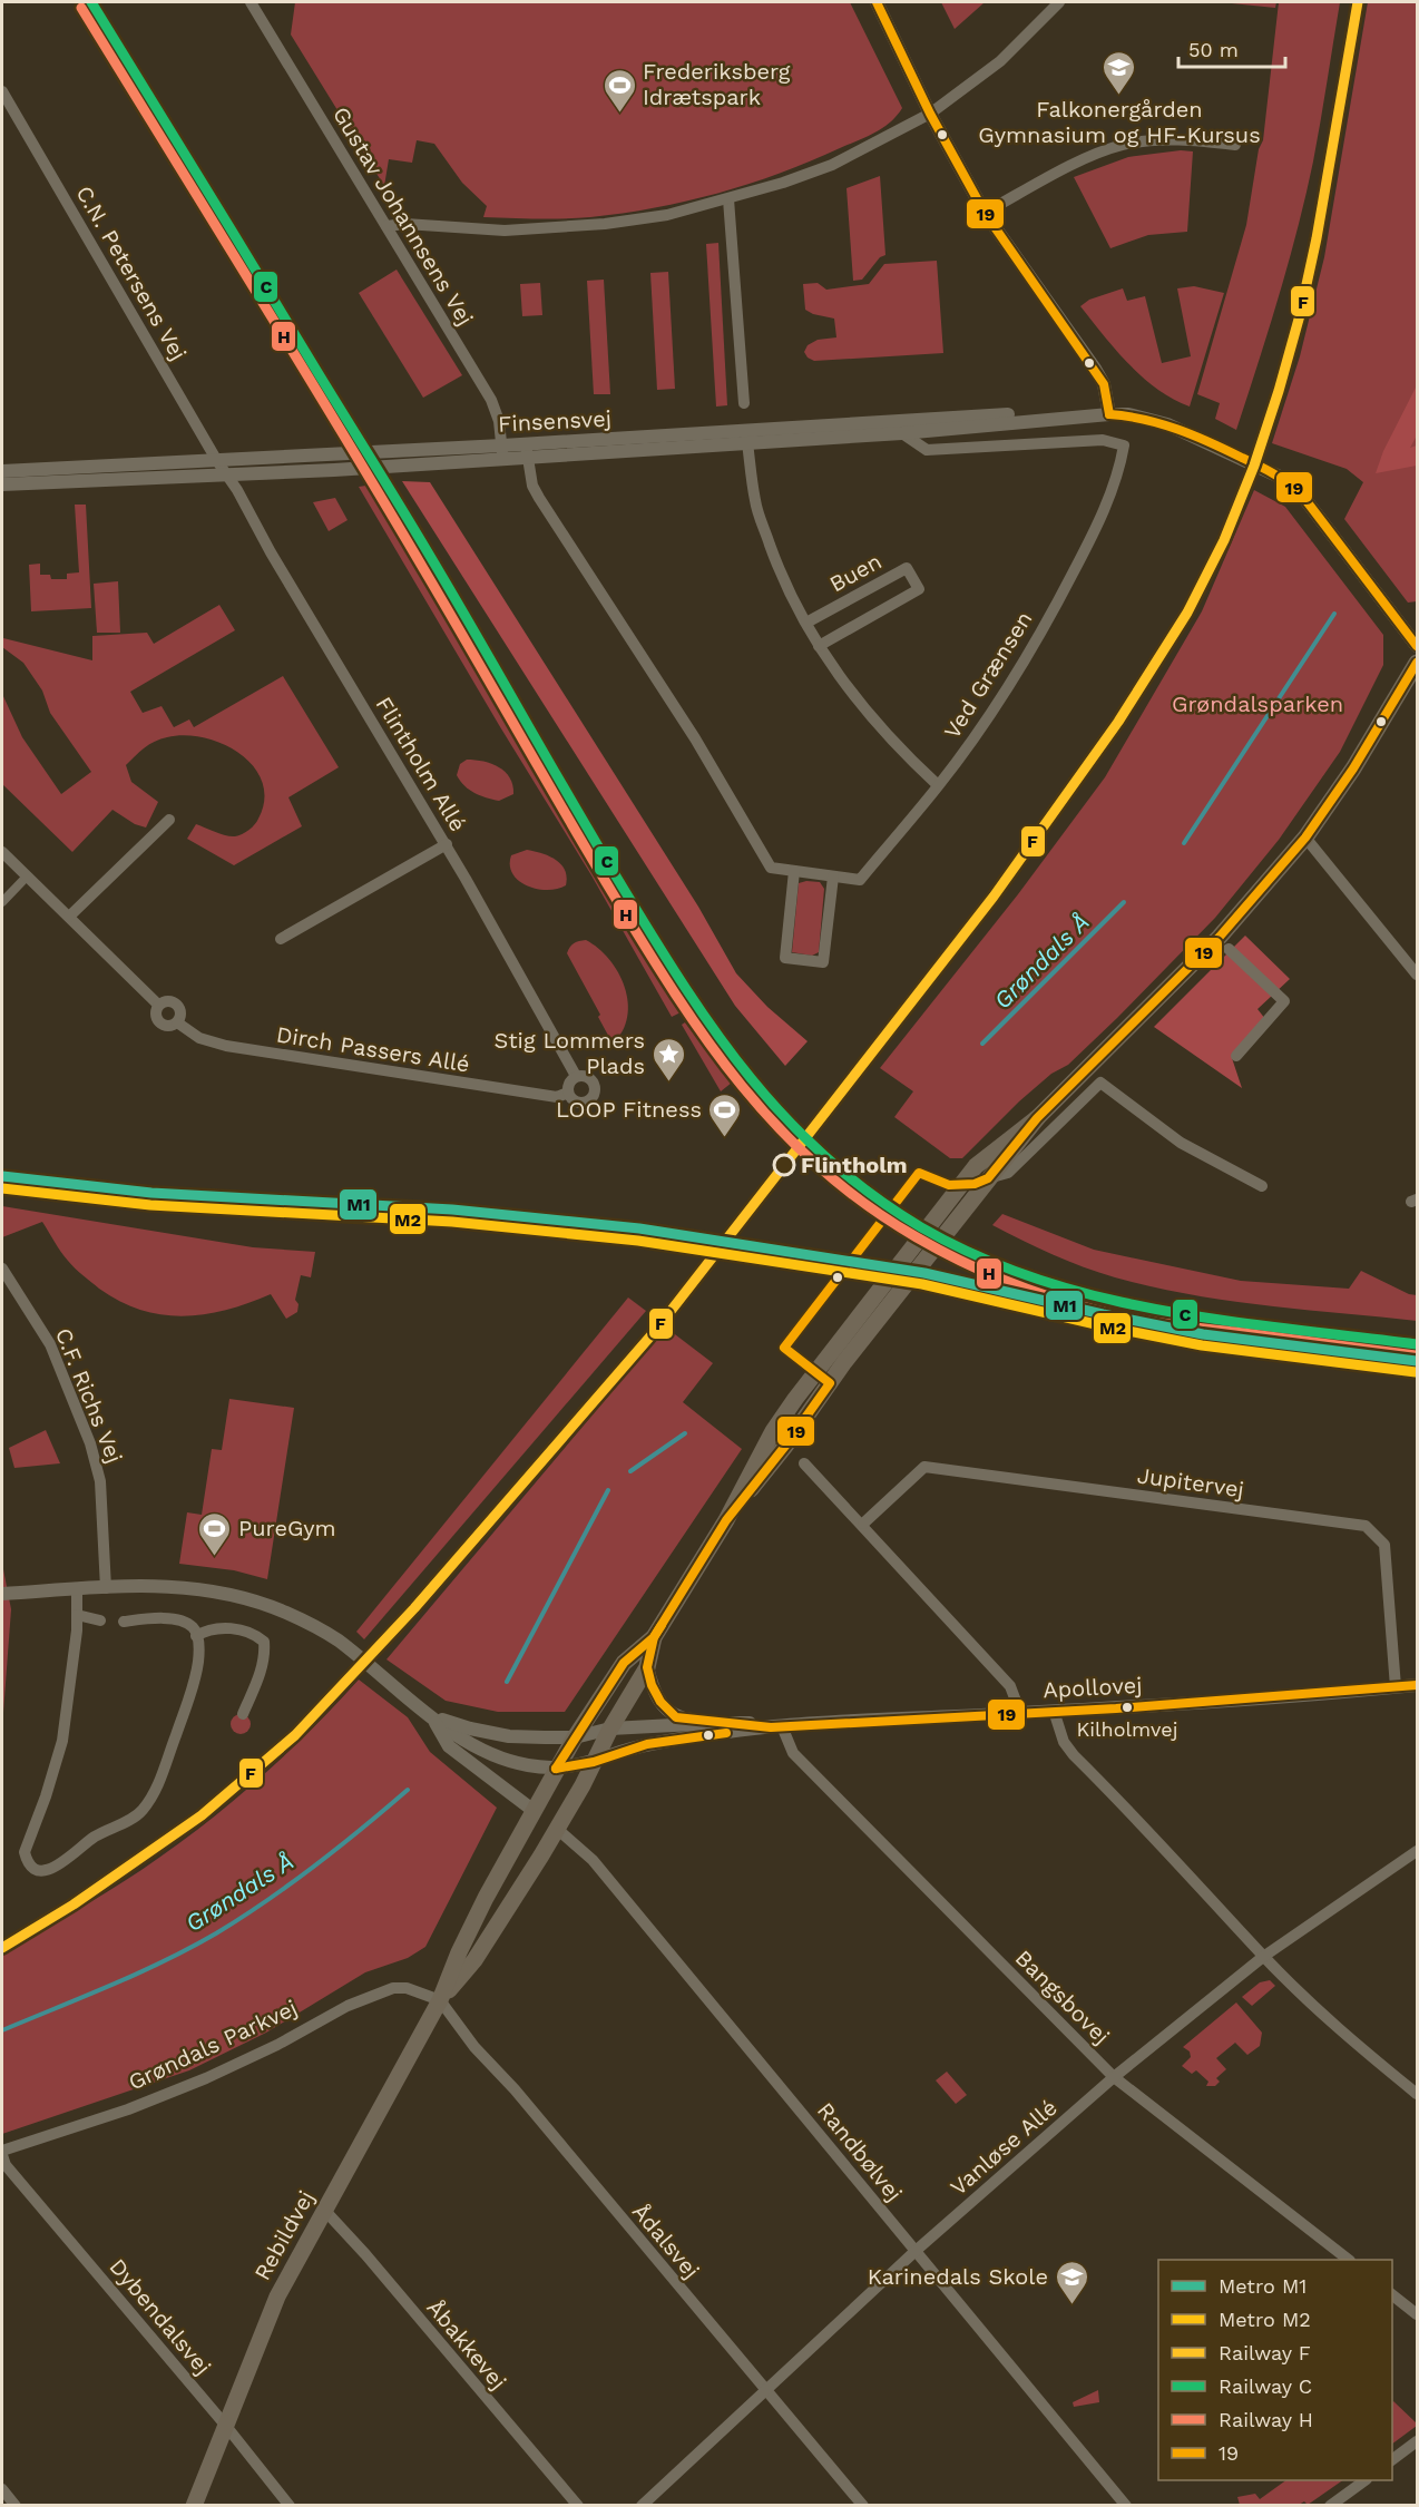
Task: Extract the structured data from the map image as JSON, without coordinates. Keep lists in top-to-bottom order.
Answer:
{
  "streets": {
    "main road": ["Rebildvej"],
    "street": [
      "Gustav Johannsens Vej",
      "C.N. Petersens Vej",
      "Finsensvej",
      "Buen",
      "Ved Grænsen",
      "Flintholm Allé",
      "Dirch Passers Allé",
      "C.F. Richs Vej",
      "Jupitervej",
      "Apollovej",
      "Bangsbovej",
      "Grøndals Parkvej",
      "Vanløse Allé",
      "Randbølvej",
      "Ådalsvej",
      "Dybendalsvej",
      "Åbakkevej"
    ]
  },
  "crossings": [
    ["Gustav Johannsens Vej", "Finsensvej"],
    ["C.N. Petersens Vej", "Finsensvej"],
    ["C.N. Petersens Vej", "Flintholm Allé"],
    ["Finsensvej", "Ved Grænsen"],
    ["Finsensvej", "Flintholm Allé"],
    ["Flintholm Allé", "Dirch Passers Allé"],
    ["Jupitervej", "Apollovej"],
    ["Apollovej", "Bangsbovej"],
    ["Bangsbovej", "Vanløse Allé"],
    ["Grøndals Parkvej", "Rebildvej"],
    ["Grøndals Parkvej", "Ådalsvej"],
    ["Grøndals Parkvej", "Dybendalsvej"],
    ["Vanløse Allé", "Randbølvej"],
    ["Vanløse Allé", "Ådalsvej"],
    ["Rebildvej", "Ådalsvej"],
    ["Rebildvej", "Dybendalsvej"],
    ["Rebildvej", "Åbakkevej"]
  ],
  "water": ["Grøndals Å"],
  "parks": ["Grøndalsparken"],
  "places": {
    "school or university": ["Falkonergården Gymnasium og HF-Kursus", "Karinedals Skole"],
    "sports": ["Frederiksberg Idrætspark", "LOOP Fitness", "PureGym"],
    "place": ["Stig Lommers Plads"],
    "other": ["Flintholm", "Kilholmvej"]
  },
  "lines": [
    "rail line F",
    "rail line C",
    "transit line 19",
    "rail line H",
    "metro line M1",
    "metro line M2"
  ],
  "legend": [
    "Metro M1",
    "Metro M2",
    "Railway F",
    "Railway C",
    "Railway H",
    "19"
  ],
  "scale_bar": "50 m"
}
